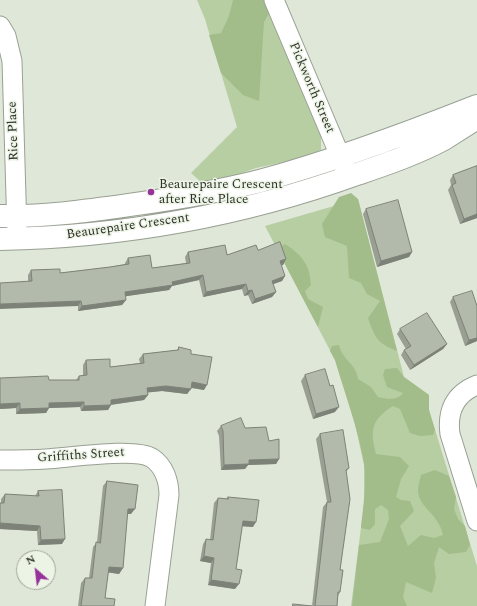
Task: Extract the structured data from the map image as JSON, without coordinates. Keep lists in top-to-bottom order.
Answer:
{
  "streets": {
    "street": [
      "Pickworth Street",
      "Rice Place",
      "Beaurepaire Crescent",
      "Griffiths Street"
    ]
  },
  "crossings": [
    ["Pickworth Street", "Beaurepaire Crescent"],
    ["Rice Place", "Beaurepaire Crescent"]
  ],
  "places": ["Beaurepaire Crescent after Rice Place"],
  "north": "top left"
}
